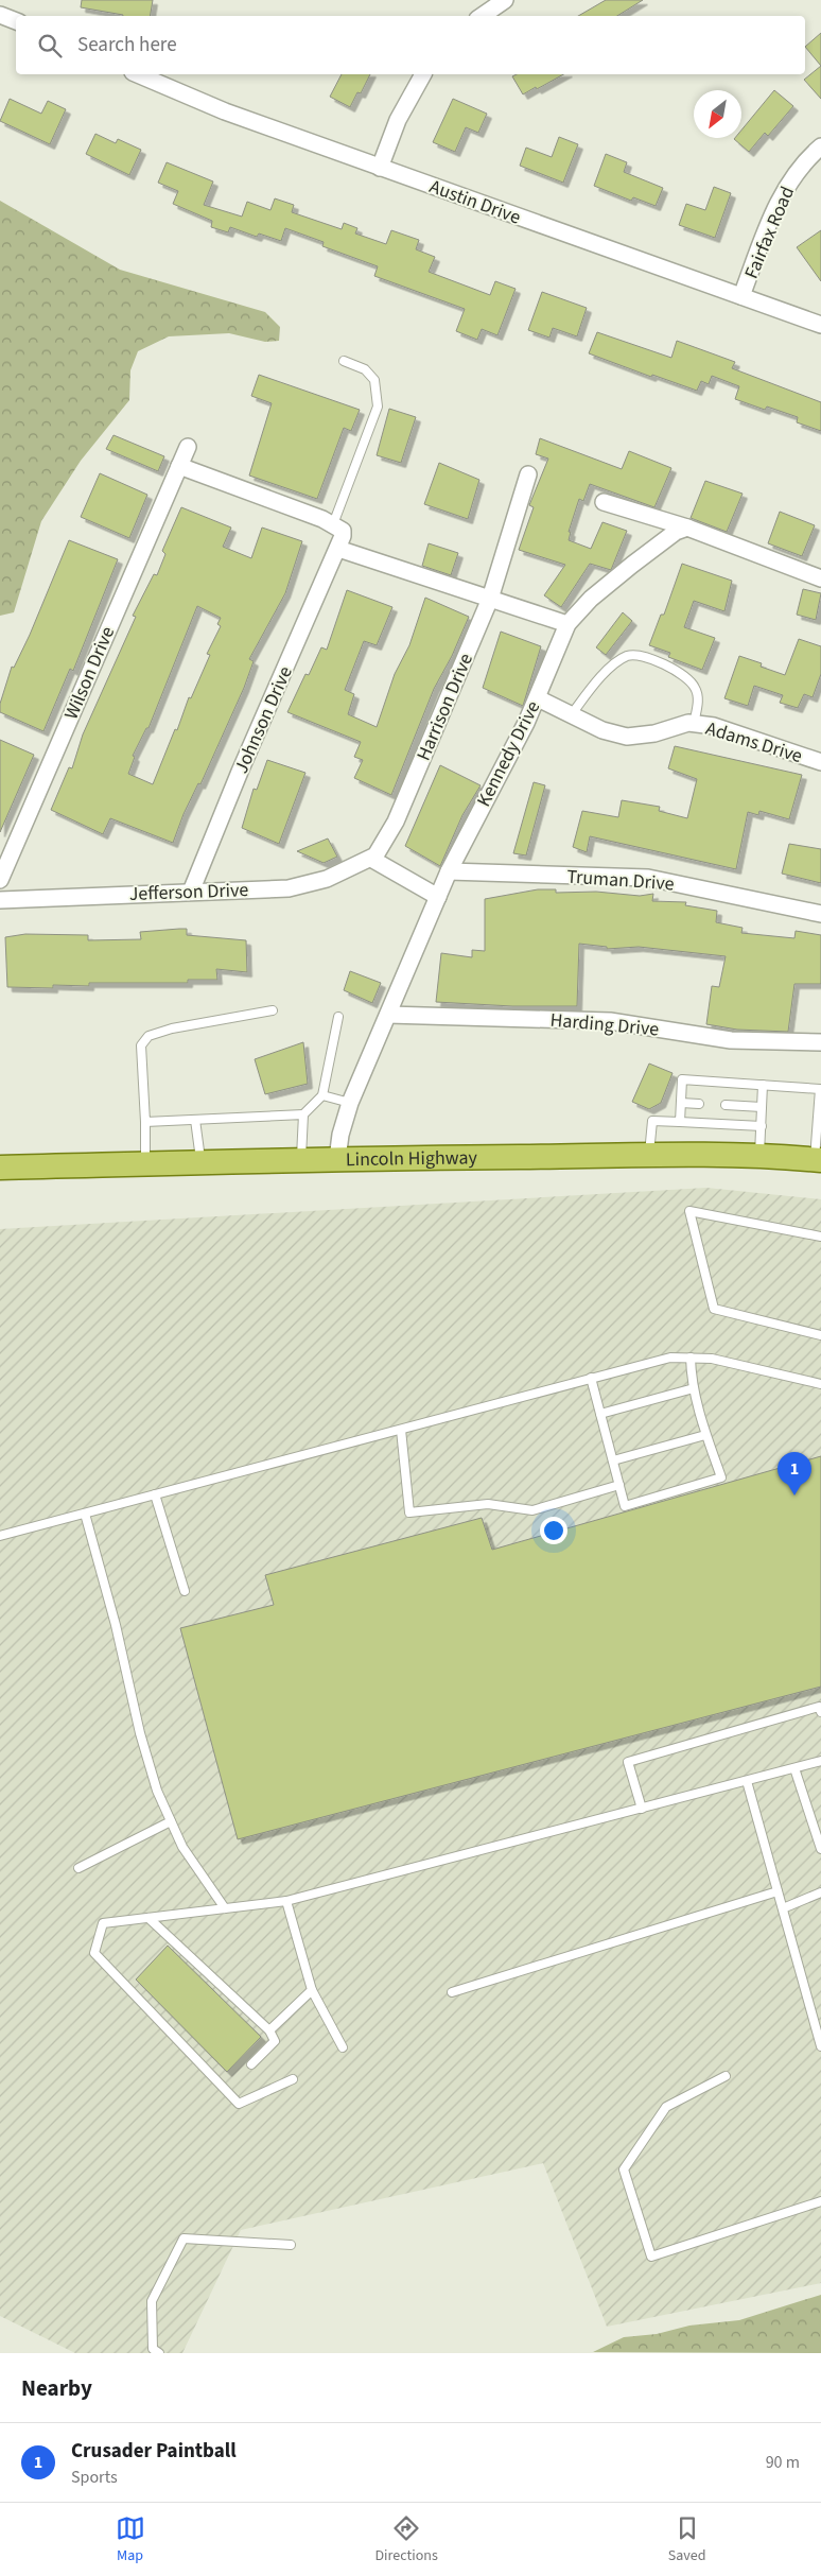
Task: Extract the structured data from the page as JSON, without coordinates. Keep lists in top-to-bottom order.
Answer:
{
  "streets": {
    "main road": ["Lincoln Highway"],
    "street": [
      "Austin Drive",
      "Fairfax Road",
      "Wilson Drive",
      "Harrison Drive",
      "Johnson Drive",
      "Adams Drive",
      "Kennedy Drive",
      "Truman Drive",
      "Jefferson Drive",
      "Harding Drive"
    ]
  },
  "crossings": [
    ["Austin Drive", "Fairfax Road"],
    ["Harrison Drive", "Jefferson Drive"],
    ["Johnson Drive", "Jefferson Drive"],
    ["Adams Drive", "Kennedy Drive"],
    ["Kennedy Drive", "Truman Drive"],
    ["Kennedy Drive", "Harding Drive"],
    ["Kennedy Drive", "Lincoln Highway"]
  ],
  "north": "bottom left",
  "page": {
    "search": "Search here",
    "pins": "1",
    "heading": "Nearby",
    "list": [
      {
        "mark": "1",
        "name": "Crusader Paintball",
        "note": "Sports",
        "value": "90 m"
      }
    ],
    "nav": ["Map", "Directions", "Saved"]
  }
}
